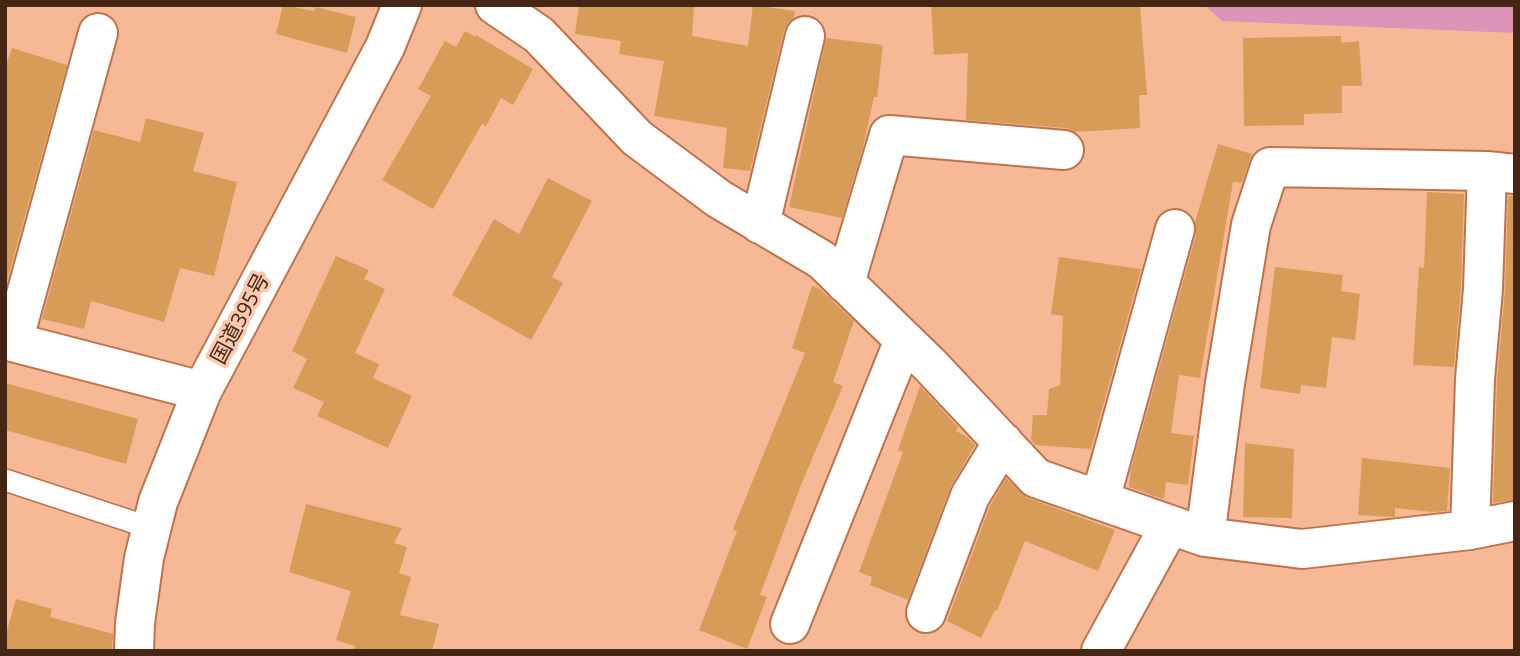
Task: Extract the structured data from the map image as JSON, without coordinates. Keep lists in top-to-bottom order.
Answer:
{
  "streets": {
    "main road": ["国道395号"]
  }
}
